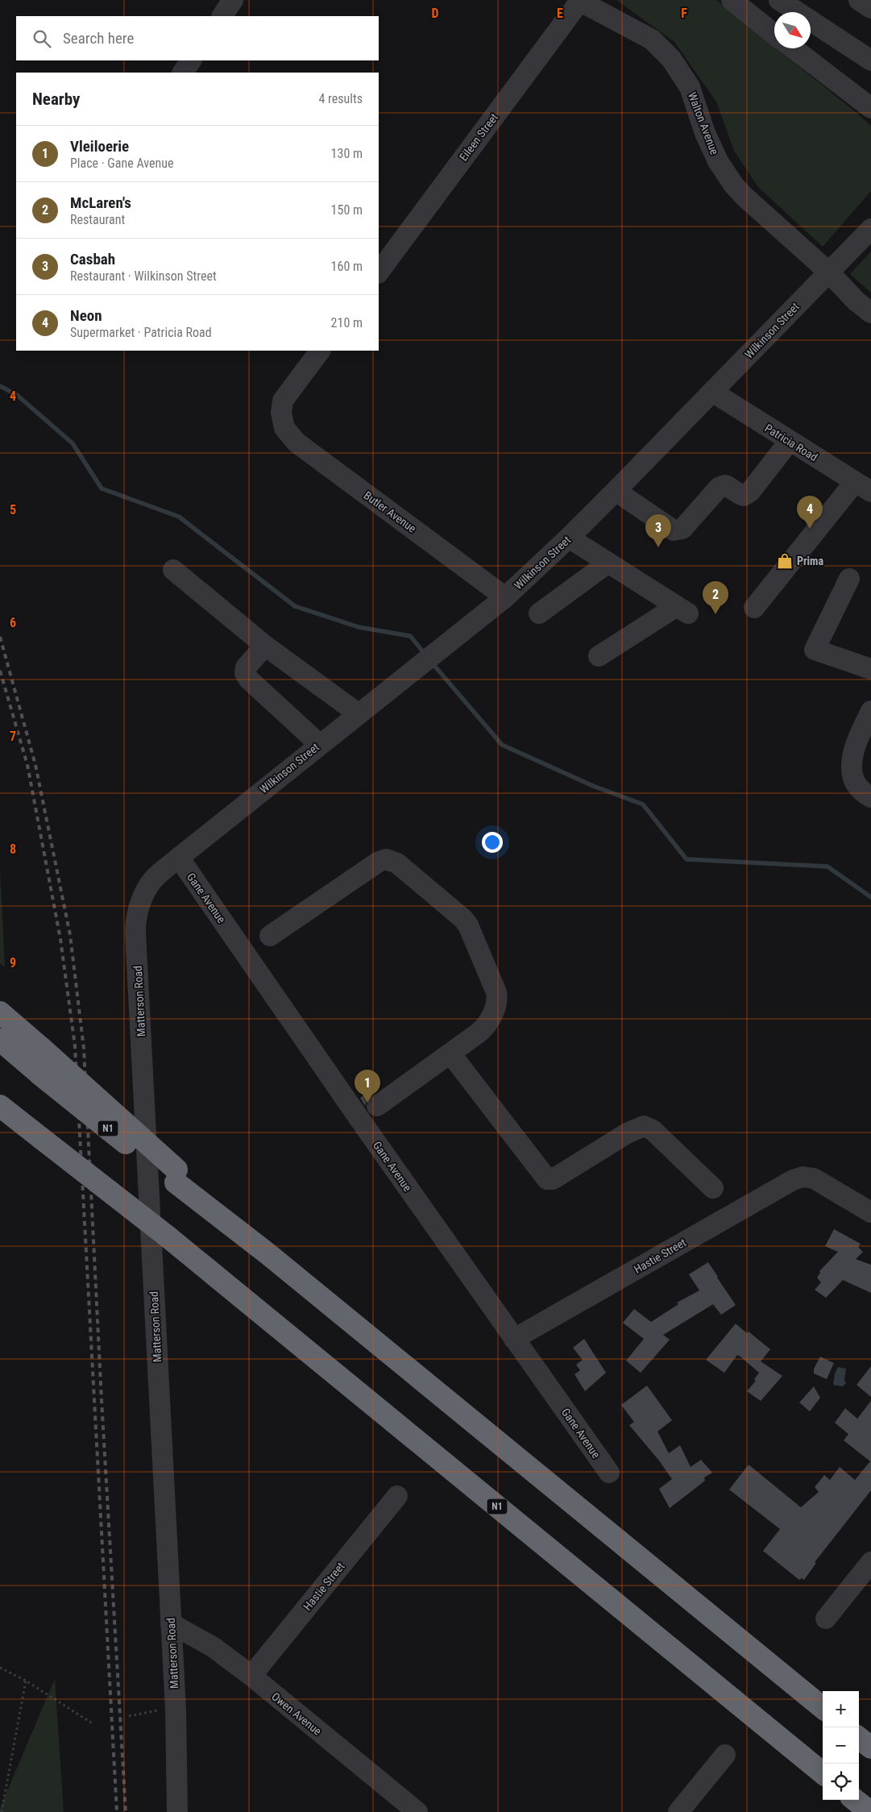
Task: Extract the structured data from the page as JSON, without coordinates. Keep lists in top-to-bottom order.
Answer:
{
  "streets": {
    "highway": ["N1"],
    "street": [
      "Walton Avenue",
      "Eileen Street",
      "Wilkinson Street",
      "Patricia Road",
      "Butler Avenue",
      "Gane Avenue",
      "Matterson Road",
      "Hastie Street",
      "Owen Avenue"
    ]
  },
  "crossings": [
    ["Walton Avenue", "Eileen Street"],
    ["Walton Avenue", "Wilkinson Street"],
    ["Wilkinson Street", "Patricia Road"],
    ["Wilkinson Street", "Butler Avenue"],
    ["Wilkinson Street", "Gane Avenue"],
    ["Wilkinson Street", "Matterson Road"],
    ["Gane Avenue", "Matterson Road"],
    ["Gane Avenue", "Hastie Street"],
    ["Matterson Road", "Owen Avenue"],
    ["Hastie Street", "Owen Avenue"]
  ],
  "places": {
    "shop": ["Prima"]
  },
  "north": "bottom right",
  "page": {
    "search": "Search here",
    "heading": ["Nearby", "4 results"],
    "list": [
      {
        "mark": "1",
        "name": "Vleiloerie",
        "note": "Place · Gane Avenue",
        "value": "130 m"
      },
      {
        "mark": "2",
        "name": "McLaren's",
        "note": "Restaurant",
        "value": "150 m"
      },
      {
        "mark": "3",
        "name": "Casbah",
        "note": "Restaurant · Wilkinson Street",
        "value": "160 m"
      },
      {
        "mark": "4",
        "name": "Neon",
        "note": "Supermarket · Patricia Road",
        "value": "210 m"
      }
    ],
    "pins": [
      "4",
      "3",
      "2",
      "1"
    ],
    "map_buttons": ["+", "−"]
  },
  "grid": {
    "columns": ["D", "E", "F"],
    "rows": [
      "4",
      "5",
      "6",
      "7",
      "8",
      "9"
    ]
  }
}
